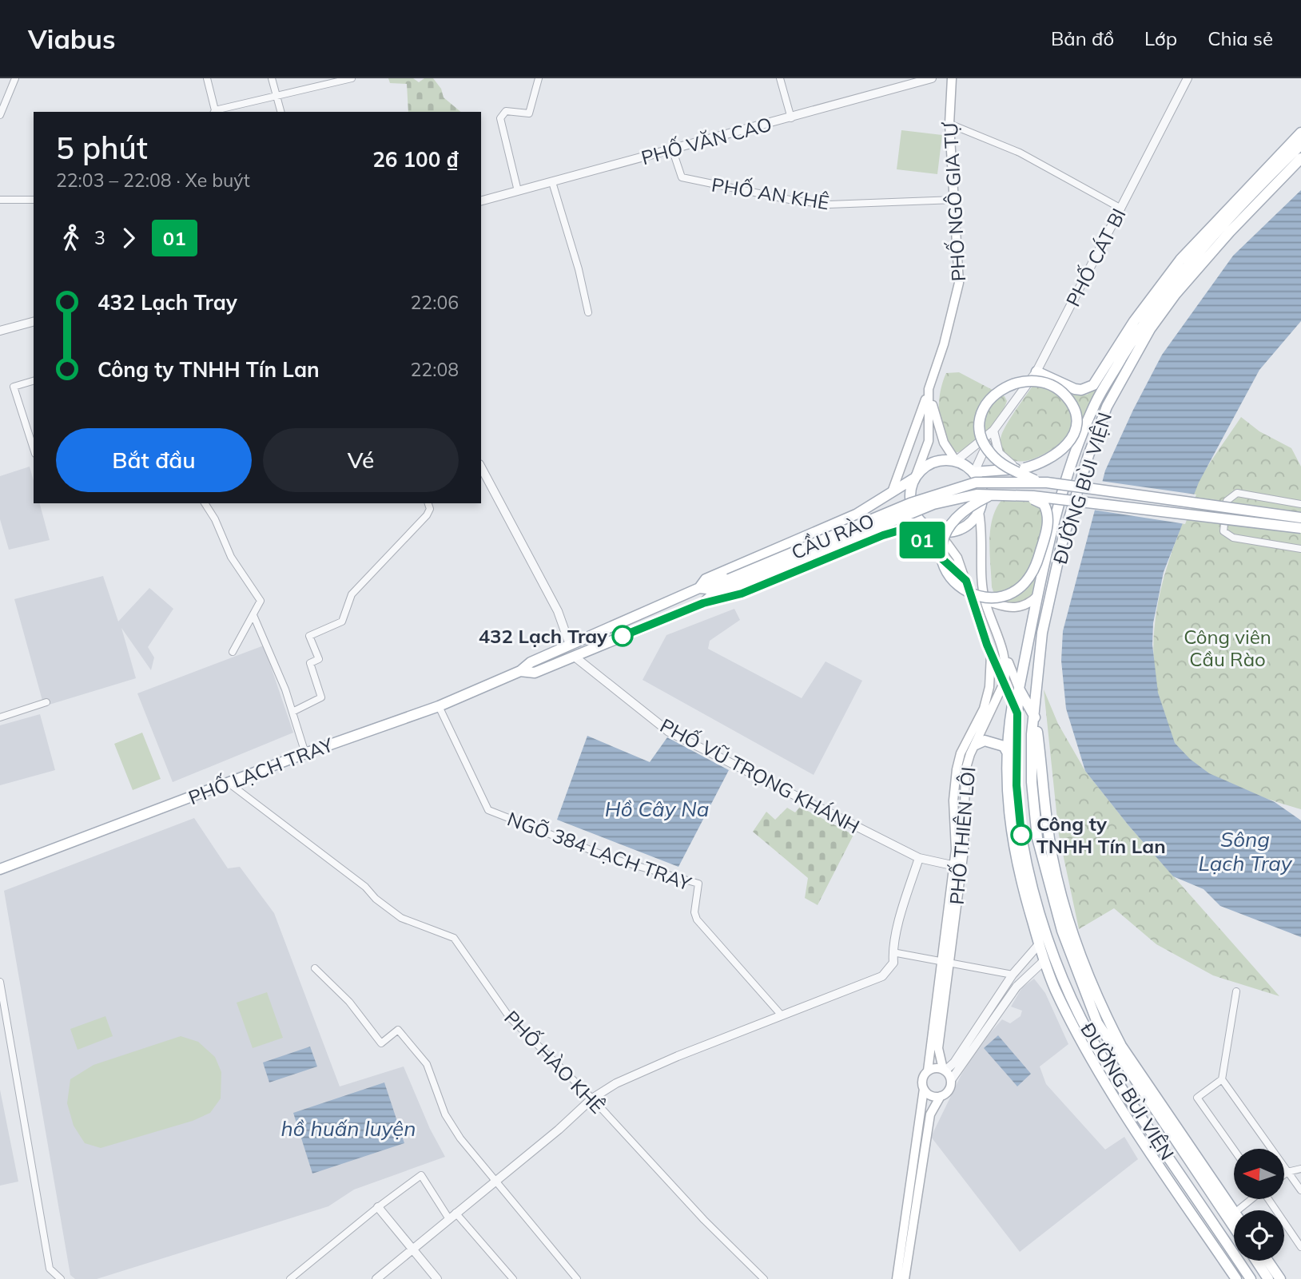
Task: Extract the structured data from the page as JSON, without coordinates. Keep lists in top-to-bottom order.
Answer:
{
  "streets": {
    "main road": [
      "PHỐ NGÔ GIA TỰ",
      "ĐƯỜNG BÙI VIỆN",
      "CẦU RÀO",
      "PHỐ LẠCH TRAY",
      "PHỐ THIÊN LÔI"
    ],
    "street": [
      "PHỐ VĂN CAO",
      "PHỐ AN KHÊ",
      "PHỐ CÁT BI",
      "PHỐ VŨ TRỌNG KHÁNH",
      "NGÕ 384 LẠCH TRAY",
      "PHỐ HÀO KHÊ"
    ]
  },
  "crossings": [
    ["PHỐ VĂN CAO", "PHỐ AN KHÊ"],
    ["PHỐ AN KHÊ", "PHỐ NGÔ GIA TỰ"],
    ["PHỐ NGÔ GIA TỰ", "PHỐ CÁT BI"],
    ["PHỐ NGÔ GIA TỰ", "PHỐ LẠCH TRAY"],
    ["PHỐ NGÔ GIA TỰ", "PHỐ THIÊN LÔI"],
    ["PHỐ CÁT BI", "ĐƯỜNG BÙI VIỆN"],
    ["PHỐ CÁT BI", "PHỐ LẠCH TRAY"],
    ["PHỐ CÁT BI", "PHỐ THIÊN LÔI"],
    ["CẦU RÀO", "PHỐ LẠCH TRAY"],
    ["PHỐ LẠCH TRAY", "PHỐ VŨ TRỌNG KHÁNH"],
    ["PHỐ LẠCH TRAY", "PHỐ THIÊN LÔI"],
    ["PHỐ LẠCH TRAY", "NGÕ 384 LẠCH TRAY"],
    ["PHỐ LẠCH TRAY", "PHỐ HÀO KHÊ"],
    ["PHỐ VŨ TRỌNG KHÁNH", "PHỐ THIÊN LÔI"]
  ],
  "water": ["Hồ Cây Na", "Sông Lạch Tray", "hồ huấn luyện"],
  "parks": ["Công viên Cầu Rào"],
  "places": ["432 Lạch Tray", "Công ty TNHH Tín Lan"],
  "lines": ["bus line 01"],
  "north": "left",
  "page": {
    "header": "Viabus",
    "nav": ["Bản đồ", "Lớp", "Chia sẻ"],
    "on_map": "01",
    "heading": ["5 phút", "22:03 – 22:08 · Xe buýt", "26 100 ₫"],
    "legs": ["3", "01"],
    "list": [
      {
        "name": "432 Lạch Tray",
        "value": "22:06"
      },
      {
        "name": "Công ty TNHH Tín Lan",
        "value": "22:08"
      }
    ],
    "buttons": ["Bắt đầu", "Vé"]
  }
}
